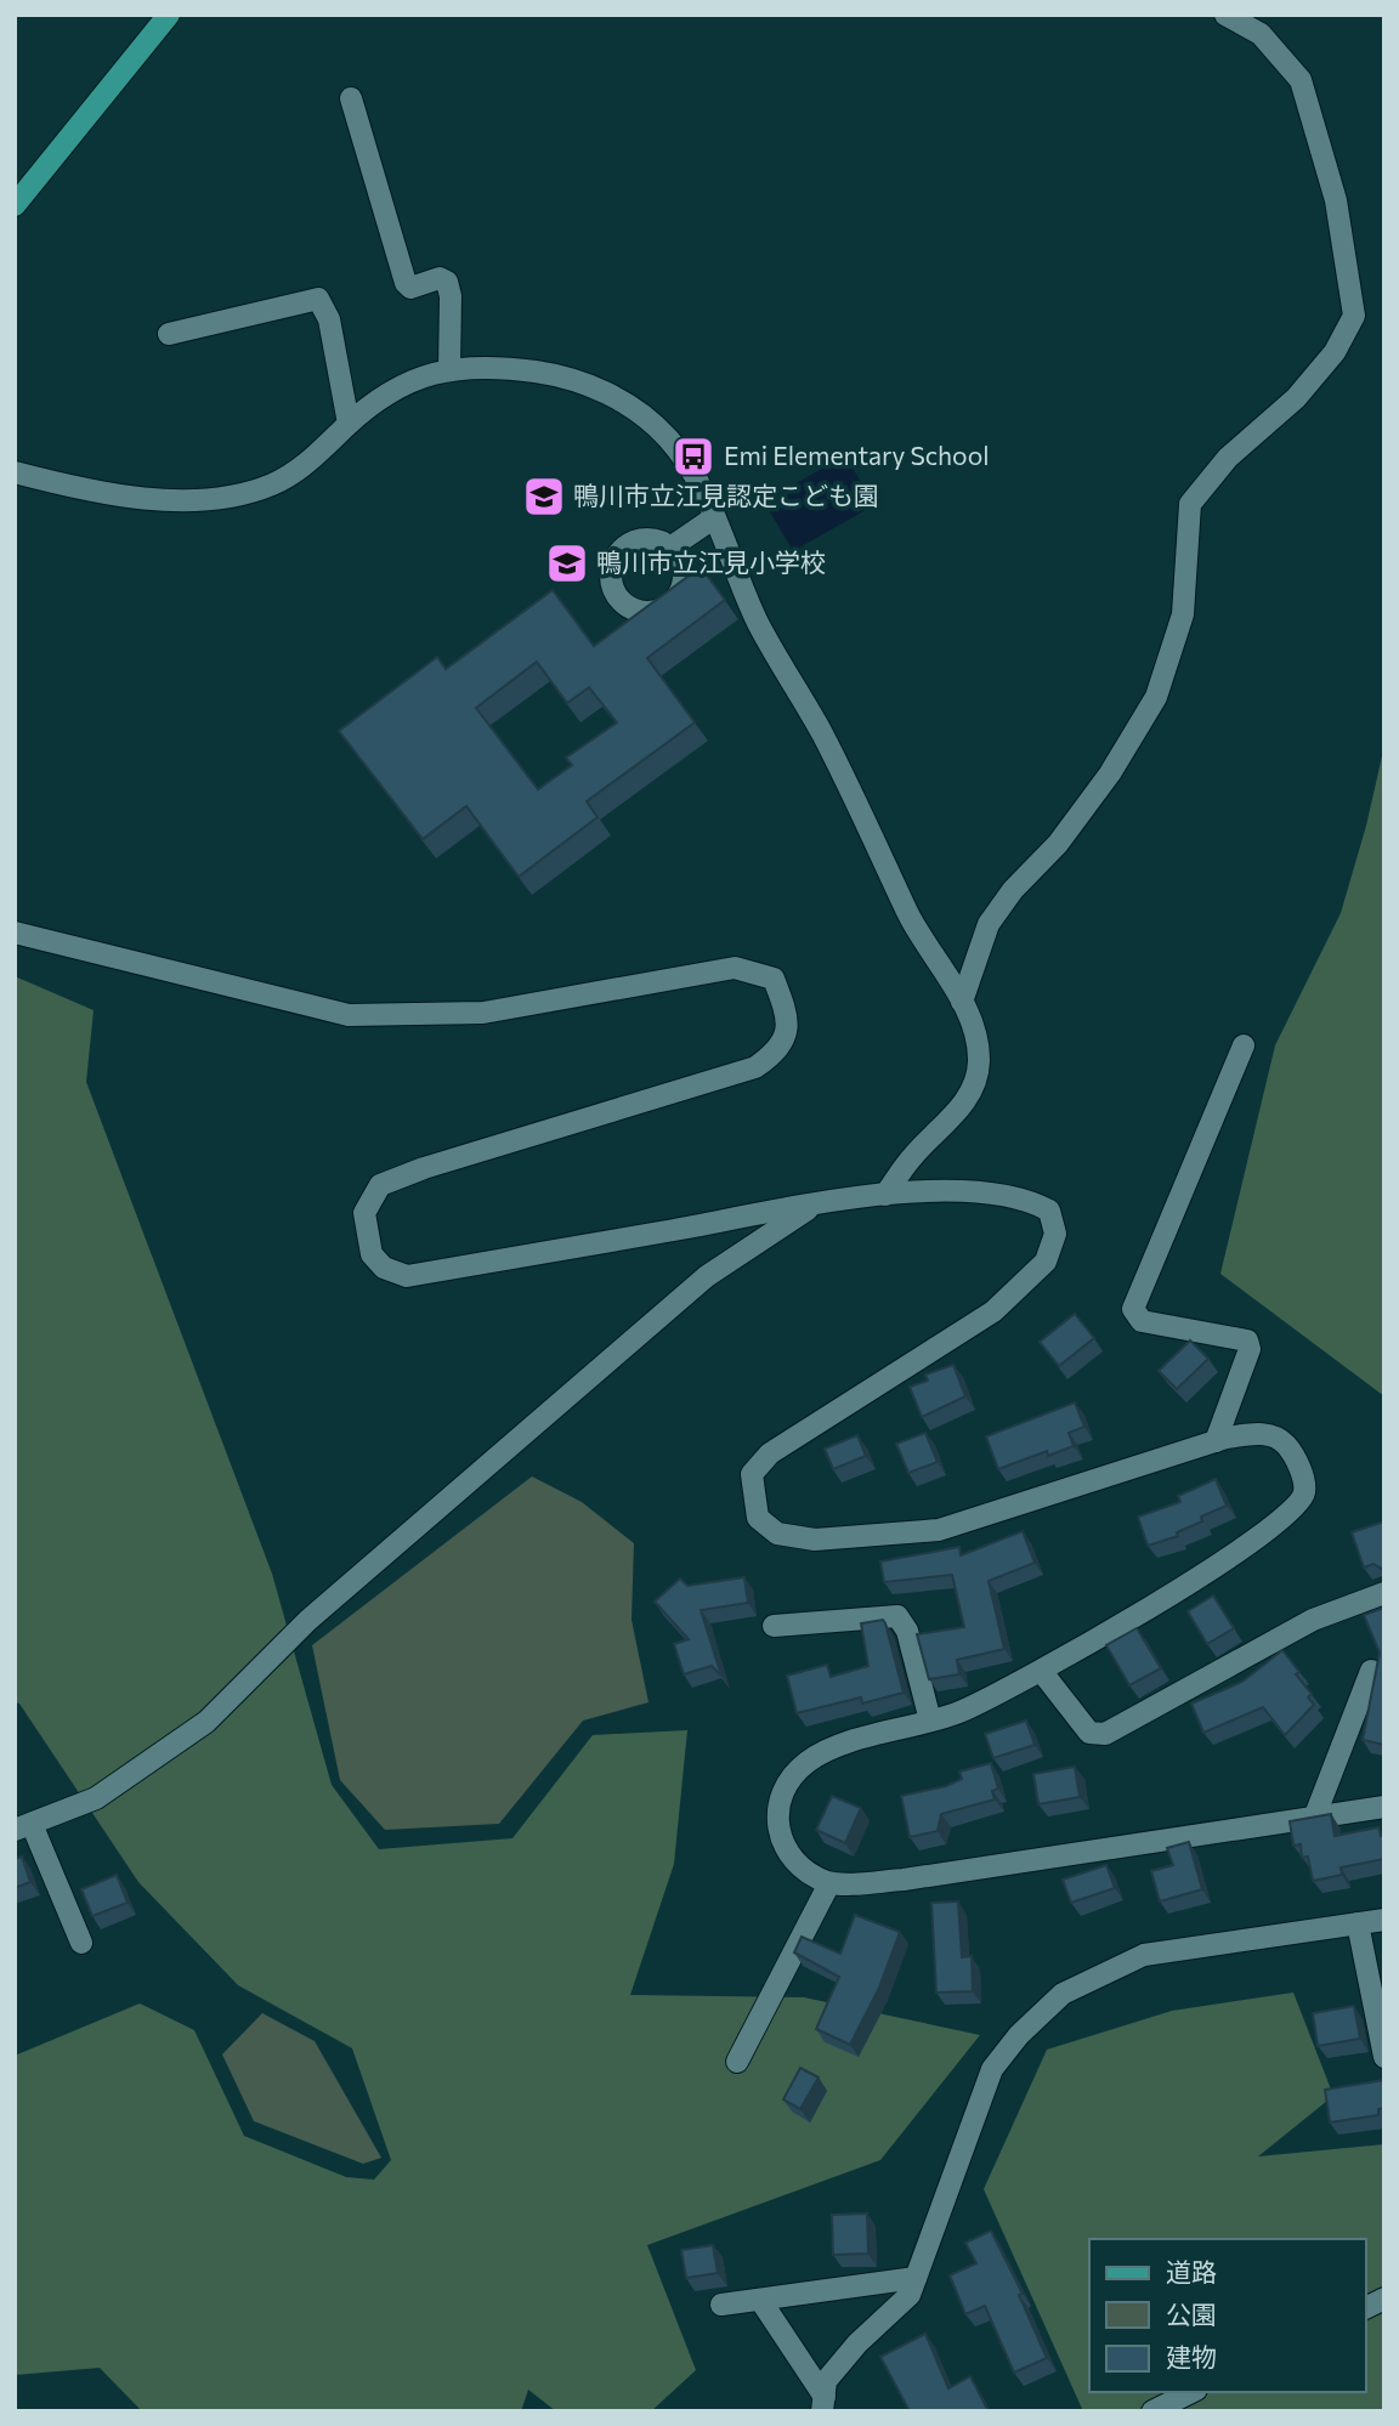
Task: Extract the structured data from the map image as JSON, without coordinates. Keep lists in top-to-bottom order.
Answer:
{
  "places": {
    "bus stop": ["Emi Elementary School"],
    "school or university": ["鴨川市立江見認定こども園", "鴨川市立江見小学校"]
  },
  "legend": ["道路", "公園", "建物"]
}
